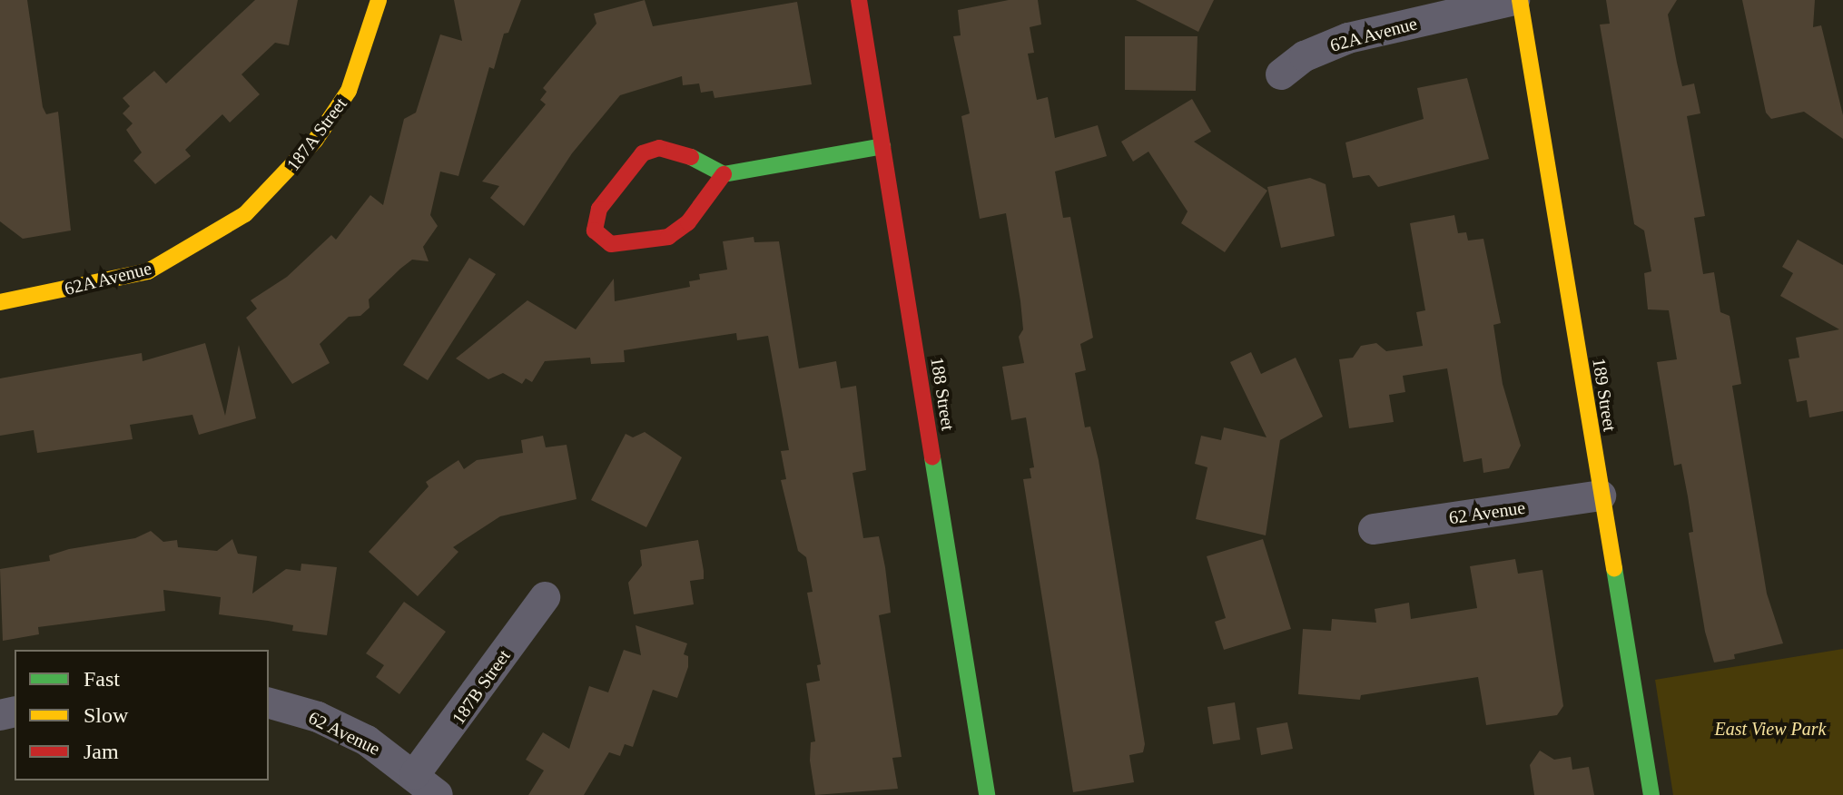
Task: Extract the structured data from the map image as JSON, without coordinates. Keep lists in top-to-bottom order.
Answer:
{
  "streets": {
    "street": [
      "62A Avenue",
      "187A Street",
      "188 Street",
      "189 Street",
      "62 Avenue",
      "187B Street"
    ]
  },
  "crossings": [
    ["62A Avenue", "187A Street"],
    ["189 Street", "62 Avenue"],
    ["62 Avenue", "187B Street"]
  ],
  "parks": ["East View Park"],
  "legend": ["Fast", "Slow", "Jam"]
}
